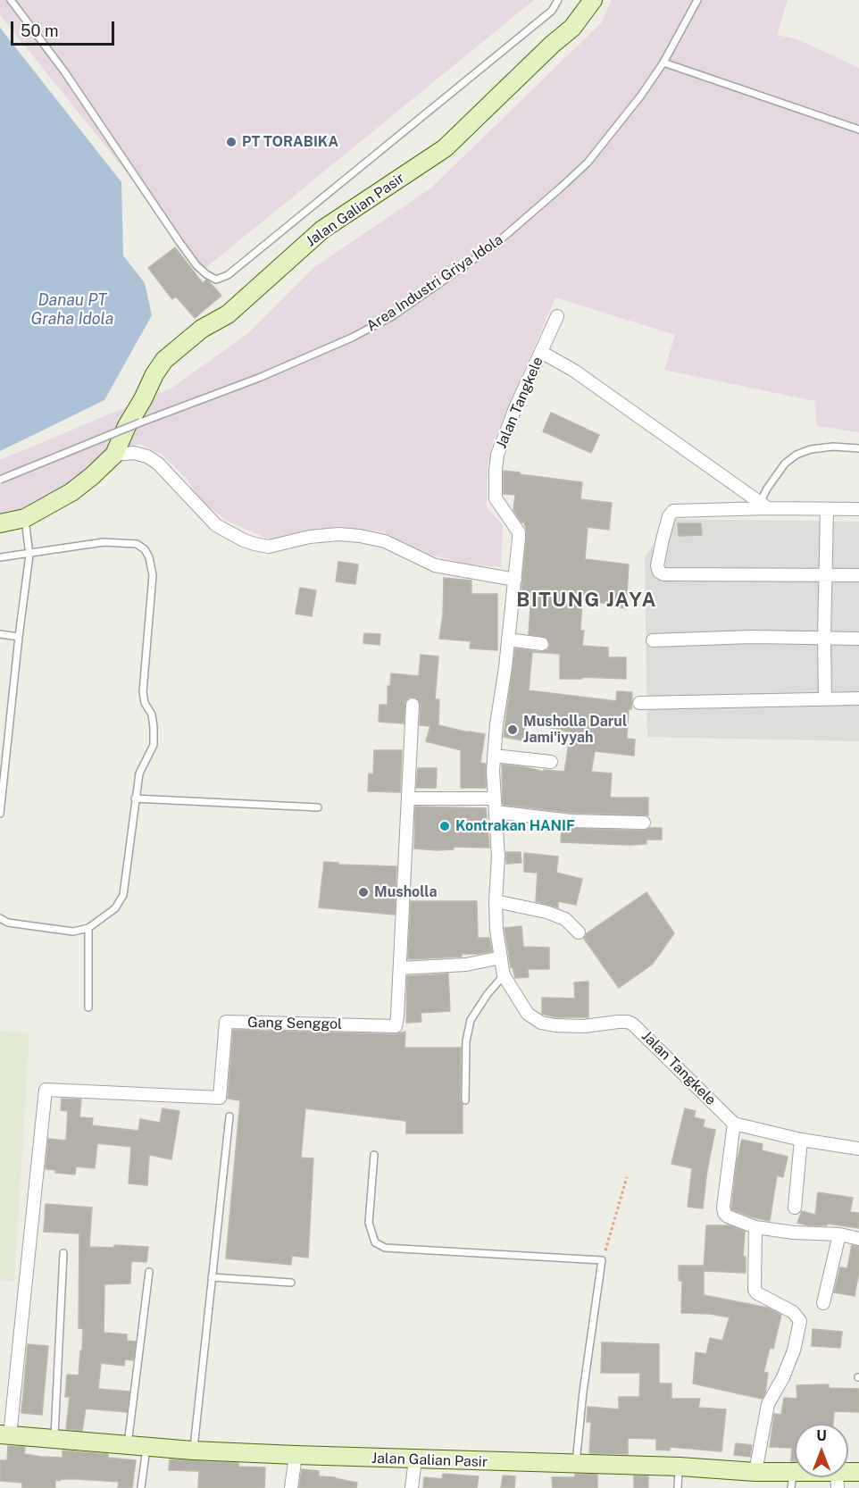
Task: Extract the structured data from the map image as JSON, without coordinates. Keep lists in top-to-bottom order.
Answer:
{
  "streets": {
    "street": ["Jalan Galian Pasir", "Jalan Tangkele", "Gang Senggol"],
    "lane": ["Area Industri Griya Idola"]
  },
  "crossings": [
    ["Jalan Galian Pasir", "Gang Senggol"]
  ],
  "districts": ["BITUNG JAYA"],
  "water": ["Danau PT Graha Idola"],
  "places": [
    "PT TORABIKA",
    "Musholla Darul Jami'iyyah",
    "Kontrakan HANIF",
    "Musholla"
  ],
  "scale_bar": "50 m",
  "north": "top"
}
